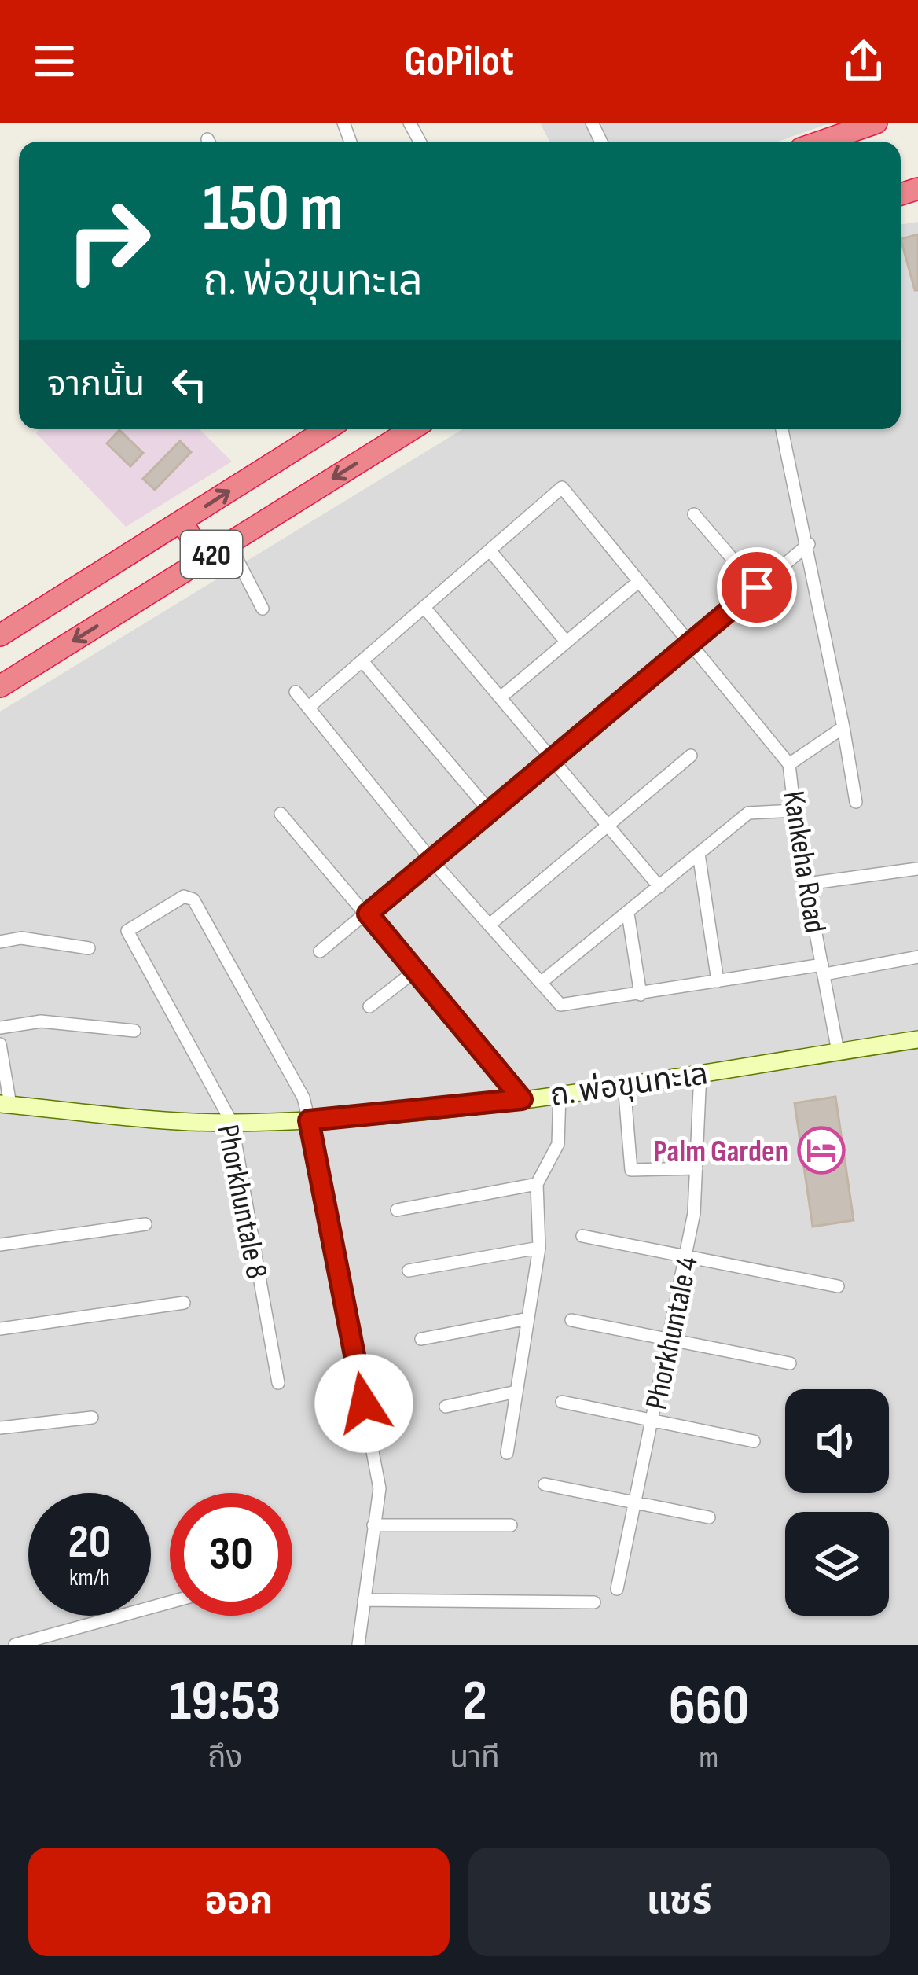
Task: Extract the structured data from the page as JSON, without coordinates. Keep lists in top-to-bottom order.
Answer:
{
  "streets": {
    "highway": ["420"],
    "street": [
      "Kankeha Road",
      "ถ. พ่อขุนทะเล",
      "Phorkhuntale 8",
      "Phorkhuntale 4"
    ]
  },
  "crossings": [
    ["Kankeha Road", "ถ. พ่อขุนทะเล"],
    ["ถ. พ่อขุนทะเล", "Phorkhuntale 8"],
    ["ถ. พ่อขุนทะเล", "Phorkhuntale 4"]
  ],
  "places": {
    "hotel": ["Palm Garden"]
  },
  "page": {
    "header": "GoPilot",
    "turn": ["150 m", "ถ. พ่อขุนทะเล"],
    "then": "จากนั้น",
    "speed": "20 km/h",
    "limit": "30",
    "eta": [
      "19:53",
      "ถึง",
      "2",
      "นาที",
      "660",
      "m"
    ],
    "buttons": ["ออก", "แชร์"]
  }
}
